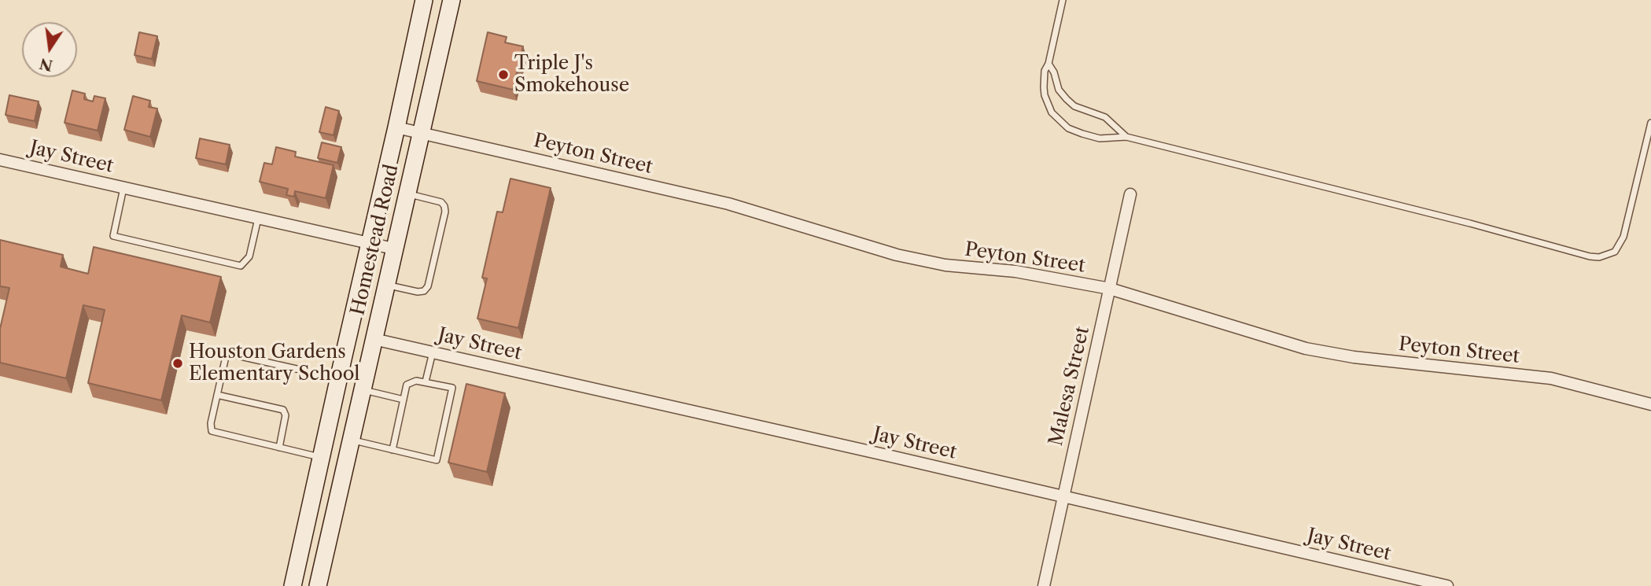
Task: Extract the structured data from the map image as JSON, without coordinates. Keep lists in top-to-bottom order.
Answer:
{
  "streets": {
    "main road": ["Homestead Road"],
    "street": ["Peyton Street", "Jay Street", "Malesa Street"]
  },
  "crossings": [
    ["Peyton Street", "Homestead Road"],
    ["Peyton Street", "Malesa Street"],
    ["Jay Street", "Homestead Road"],
    ["Jay Street", "Malesa Street"]
  ],
  "places": ["Triple J's Smokehouse", "Houston Gardens Elementary School"],
  "north": "bottom"
}
